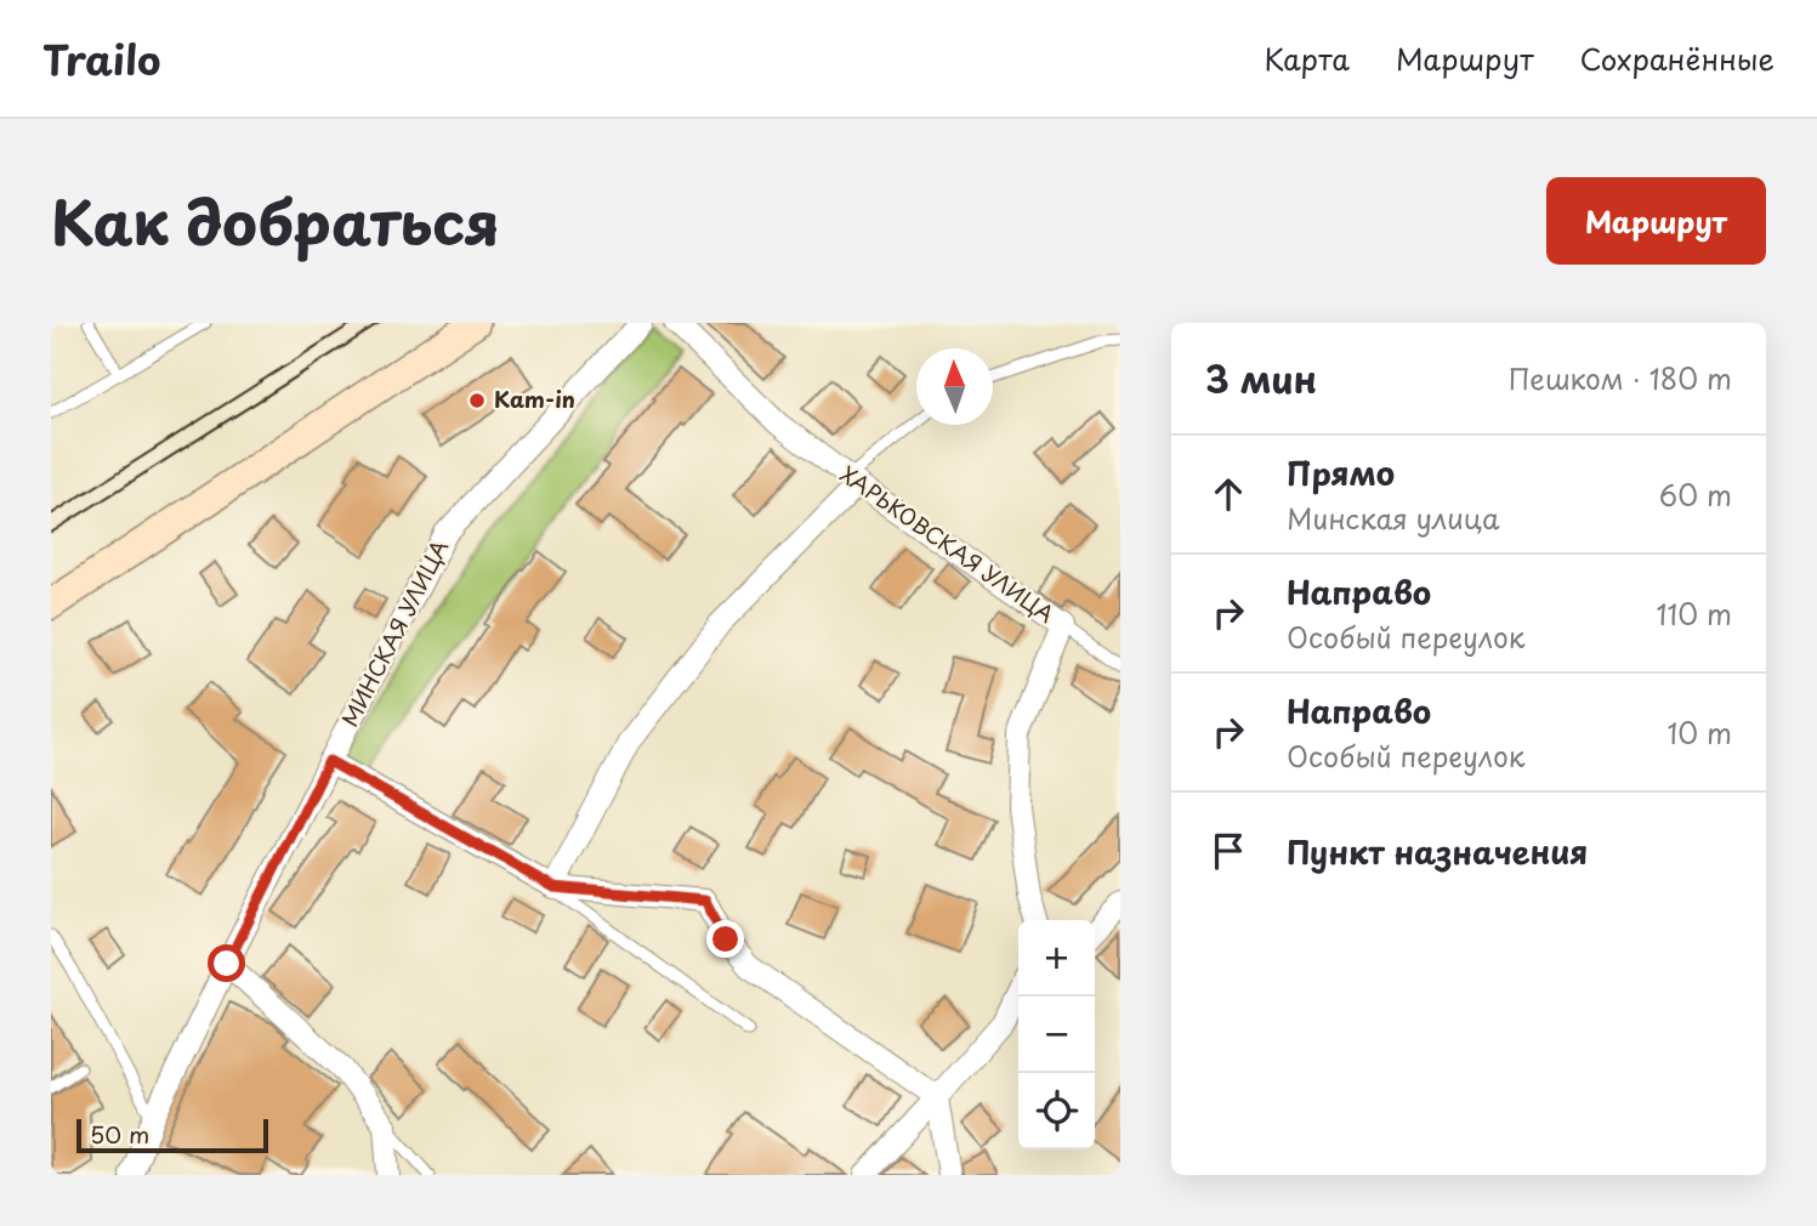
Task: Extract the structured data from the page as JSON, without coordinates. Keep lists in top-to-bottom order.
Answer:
{
  "streets": {
    "street": ["ХАРЬКОВСКАЯ УЛИЦА", "МИНСКАЯ УЛИЦА"]
  },
  "places": ["Kam-in"],
  "scale_bar": "50 m",
  "north": "top",
  "page": {
    "header": "Trailo",
    "nav": ["Карта", "Маршрут", "Сохранённые"],
    "title": "Как добраться",
    "buttons": "Маршрут",
    "heading": ["3 мин", "Пешком · 180 m"],
    "list": [
      ["Прямо", "Минская улица", "60 m"],
      ["Направо", "Особый переулок", "110 m"],
      ["Направо", "Особый переулок", "10 m"],
      "Пункт назначения"
    ],
    "map_buttons": ["+", "−"],
    "scale": "50 m"
  }
}
